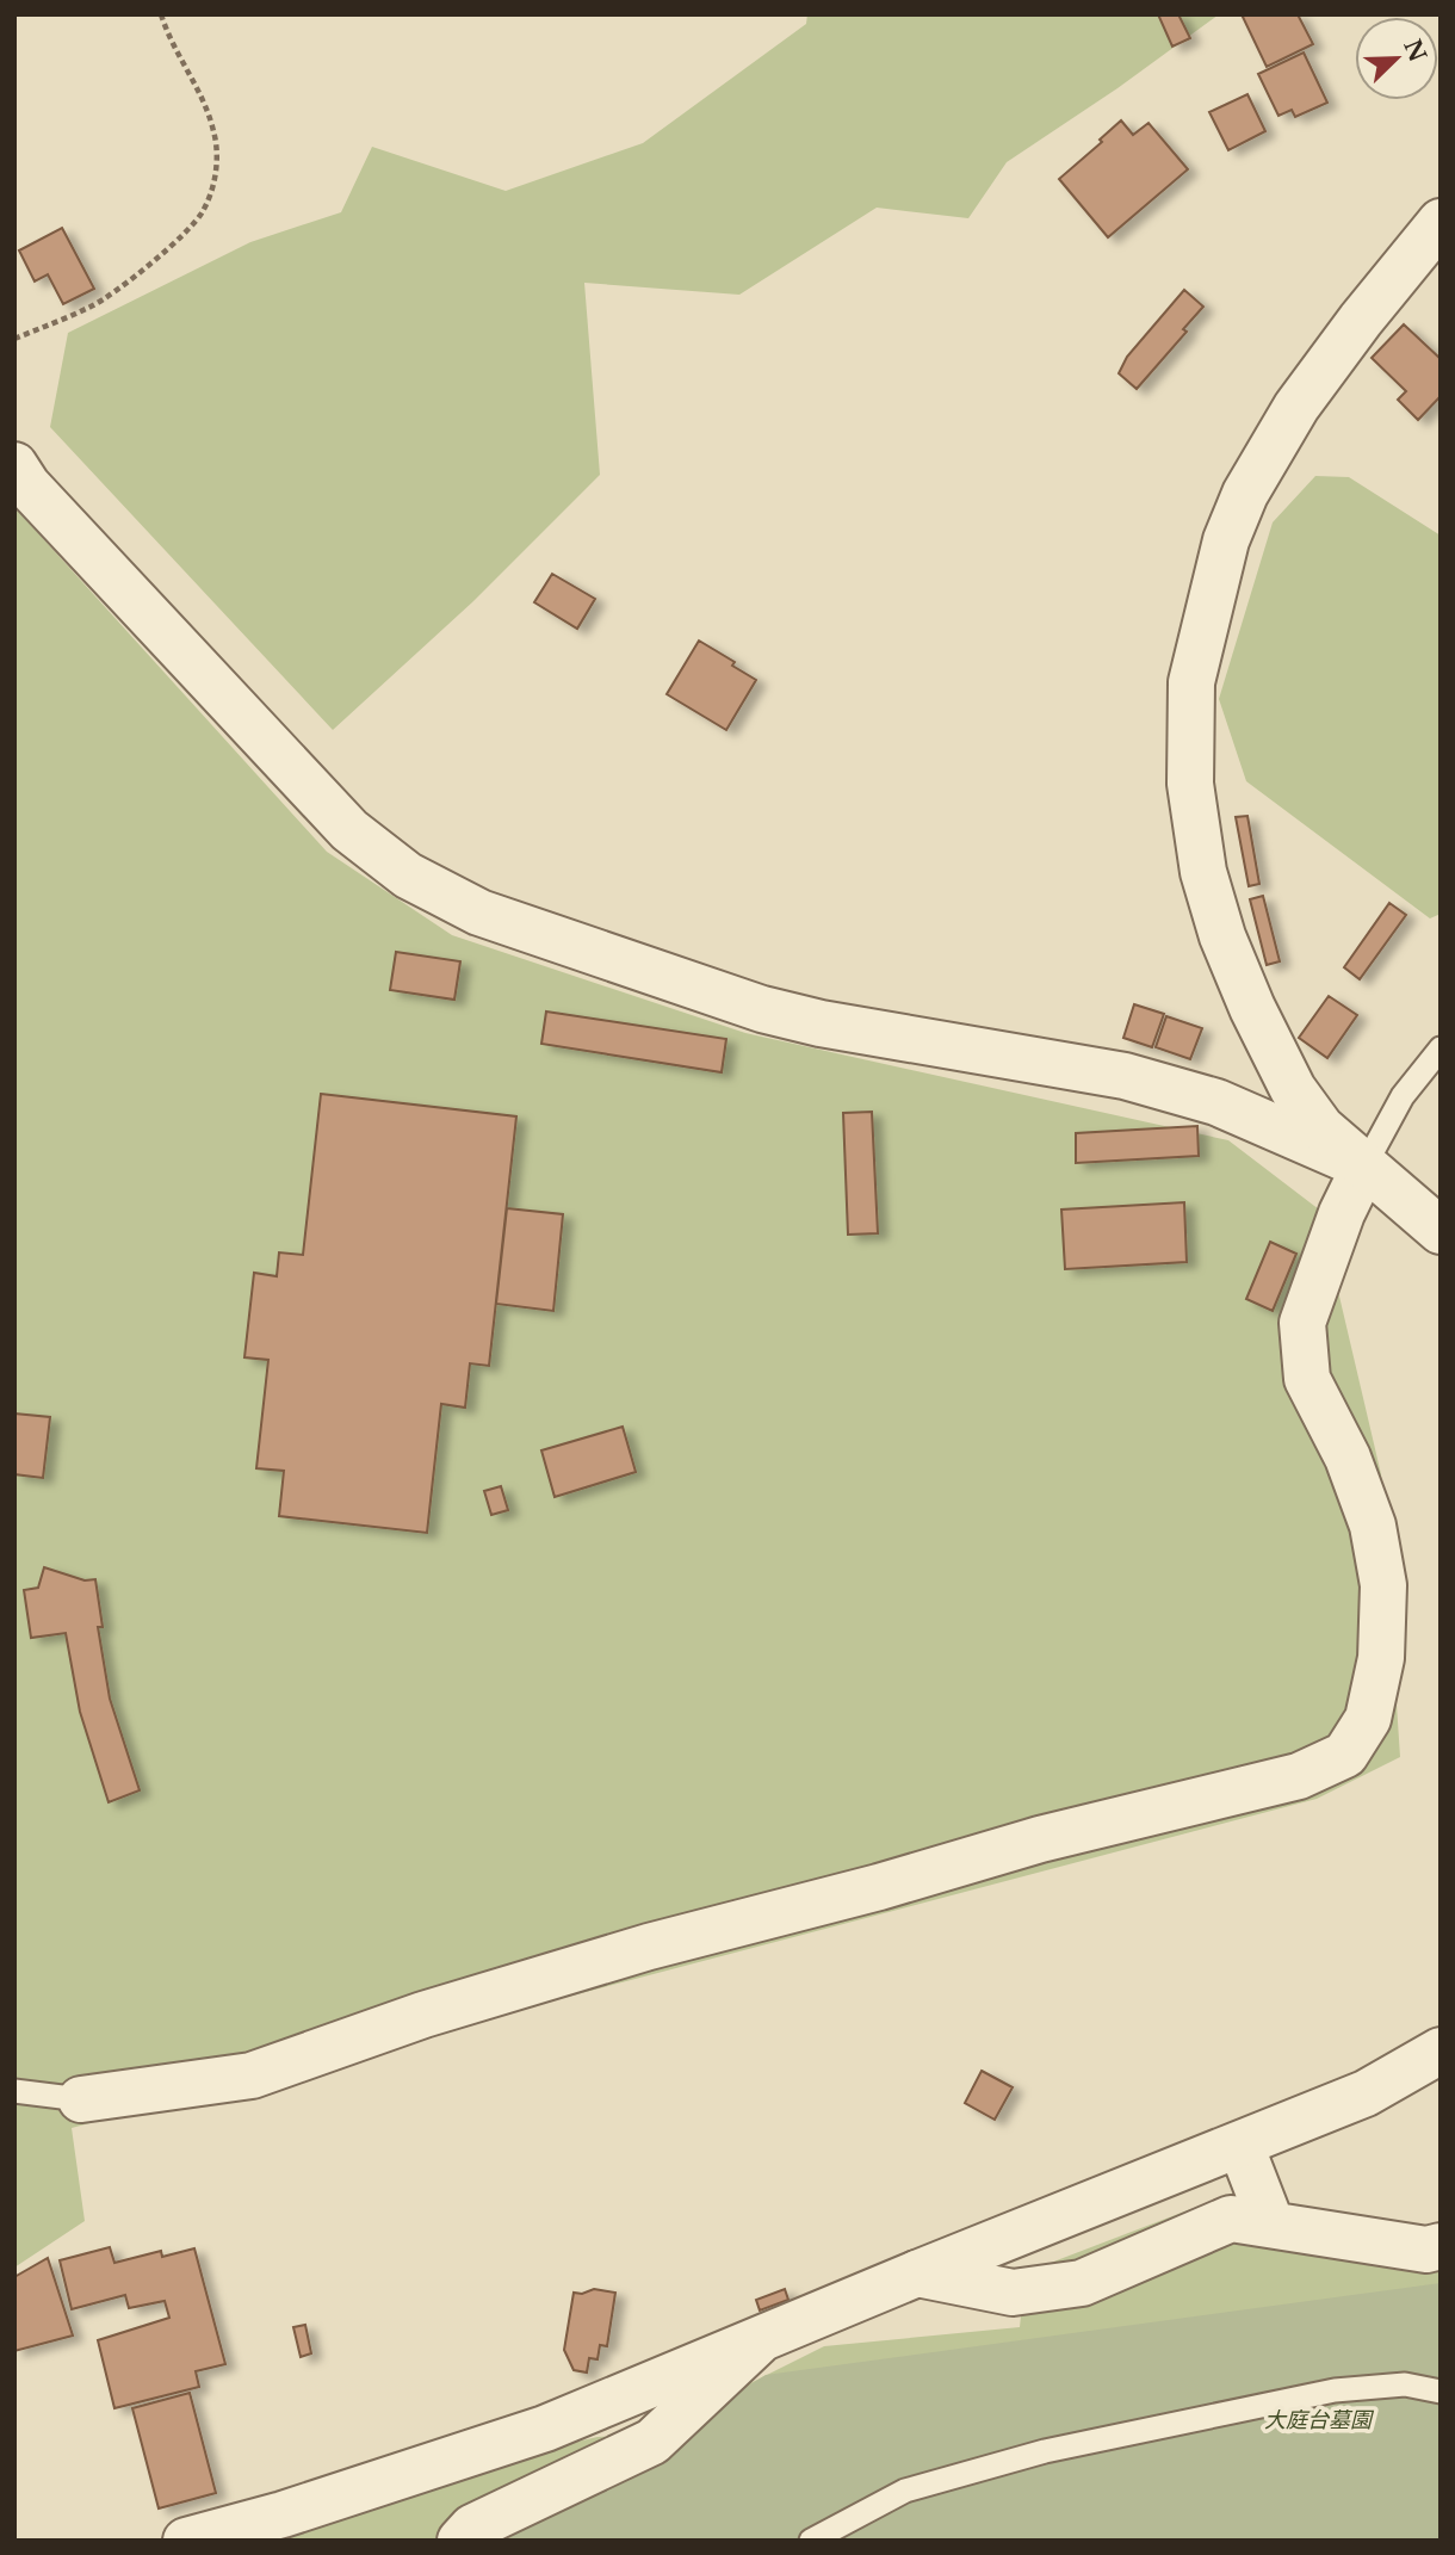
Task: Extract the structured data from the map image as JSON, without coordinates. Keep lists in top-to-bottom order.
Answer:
{
  "parks": ["大庭台墓園"],
  "north": "top right"
}
